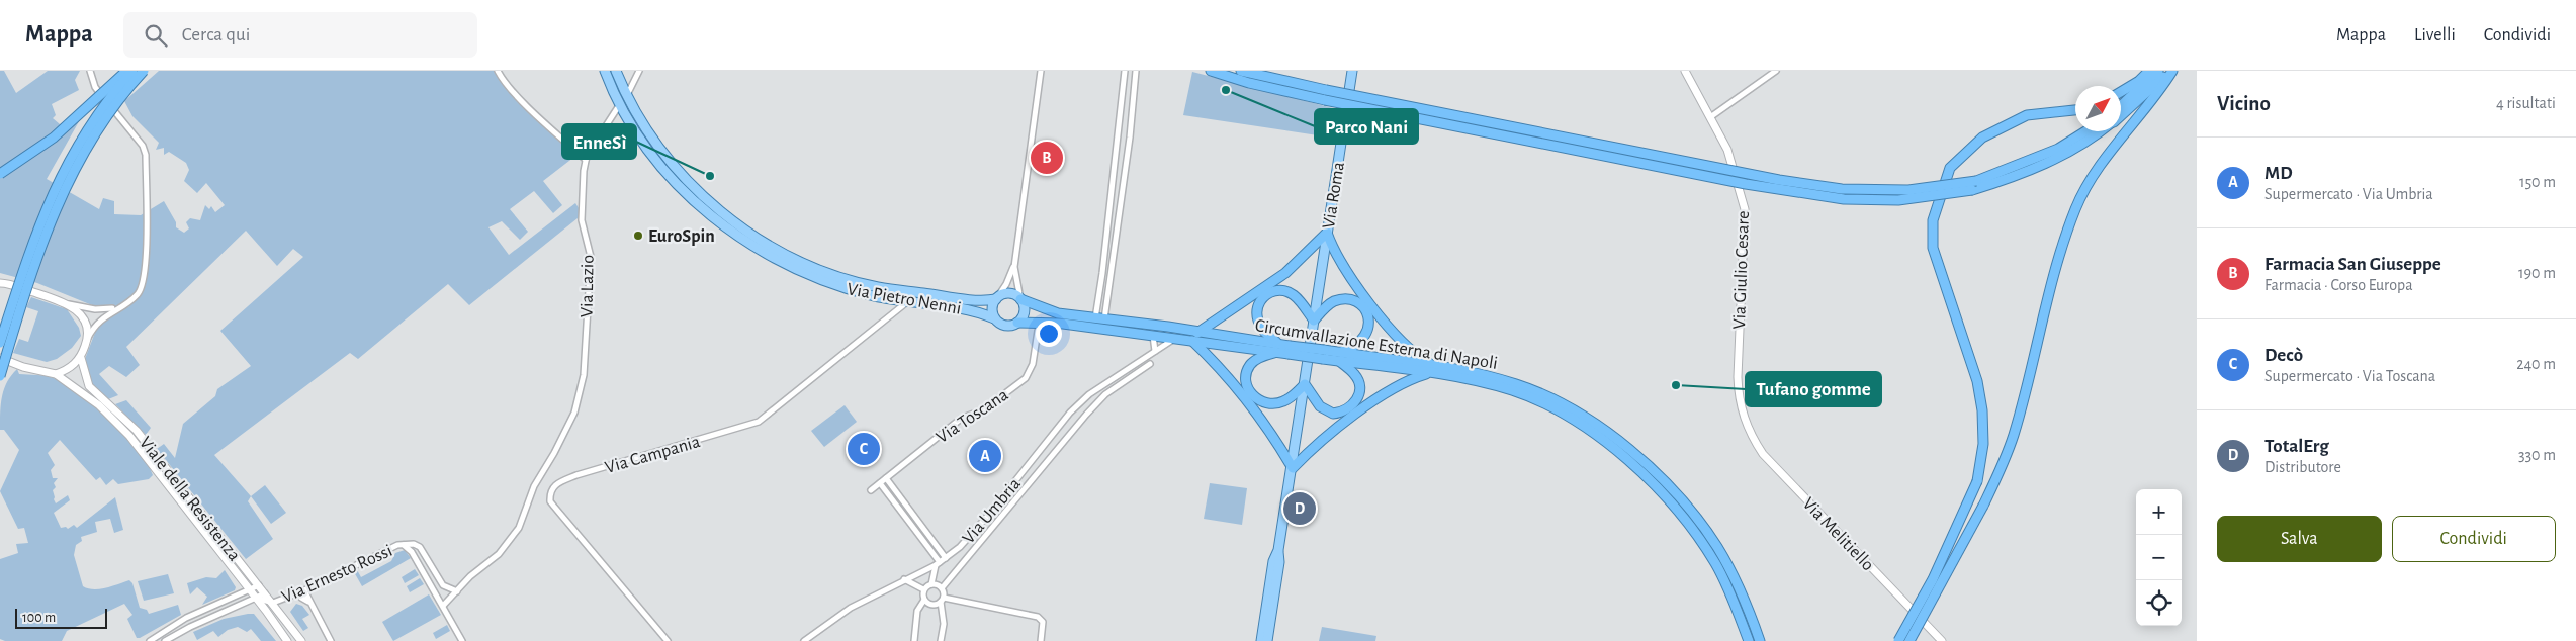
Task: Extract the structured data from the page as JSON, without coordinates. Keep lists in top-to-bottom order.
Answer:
{
  "streets": {
    "highway": ["Circumvallazione Esterna di Napoli"],
    "main road": ["Via Roma", "Via Pietro Nenni"],
    "street": [
      "Via Giulio Cesare",
      "Via Lazio",
      "Via Toscana",
      "Via Campania",
      "Viale della Resistenza",
      "Via Umbria",
      "Via Melitiello",
      "Via Ernesto Rossi"
    ]
  },
  "crossings": [
    ["Via Giulio Cesare", "Via Melitiello"],
    ["Via Lazio", "Via Pietro Nenni"],
    ["Via Lazio", "Via Ernesto Rossi"],
    ["Via Pietro Nenni", "Circumvallazione Esterna di Napoli"],
    ["Via Pietro Nenni", "Via Campania"],
    ["Circumvallazione Esterna di Napoli", "Via Toscana"],
    ["Circumvallazione Esterna di Napoli", "Via Umbria"],
    ["Viale della Resistenza", "Via Ernesto Rossi"]
  ],
  "places": [
    "Parco Nani",
    "EnneSì",
    "EuroSpin",
    "Tufano gomme"
  ],
  "scale_bar": "100 m",
  "north": "top right",
  "page": {
    "header": "Mappa",
    "search": "Cerca qui",
    "nav": ["Mappa", "Livelli", "Condividi"],
    "heading": ["Vicino", "4 risultati"],
    "list": [
      {
        "mark": "A",
        "name": "MD",
        "note": "Supermercato · Via Umbria",
        "value": "150 m"
      },
      {
        "mark": "B",
        "name": "Farmacia San Giuseppe",
        "note": "Farmacia · Corso Europa",
        "value": "190 m"
      },
      {
        "mark": "C",
        "name": "Decò",
        "note": "Supermercato · Via Toscana",
        "value": "240 m"
      },
      {
        "mark": "D",
        "name": "TotalErg",
        "note": "Distributore",
        "value": "330 m"
      }
    ],
    "pins": [
      "B",
      "C",
      "A",
      "D"
    ],
    "map_buttons": ["+", "−"],
    "buttons": ["Salva", "Condividi"],
    "scale": "100 m"
  }
}
